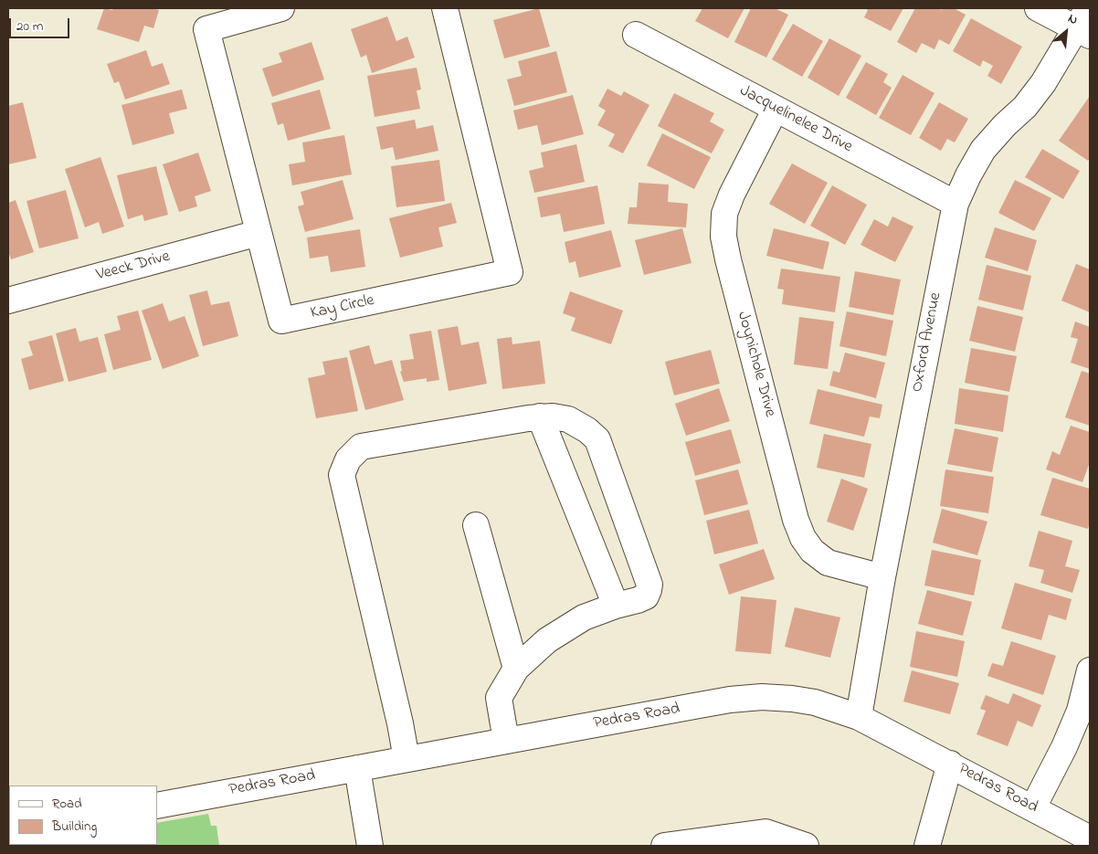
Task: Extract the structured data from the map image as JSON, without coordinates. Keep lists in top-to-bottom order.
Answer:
{
  "streets": {
    "street": [
      "Jacquelinelee Drive",
      "Veeck Drive",
      "Kay Circle",
      "Oxford Avenue",
      "Joynichole Drive",
      "Pedras Road"
    ]
  },
  "crossings": [
    ["Jacquelinelee Drive", "Oxford Avenue"],
    ["Jacquelinelee Drive", "Joynichole Drive"],
    ["Veeck Drive", "Kay Circle"],
    ["Oxford Avenue", "Joynichole Drive"],
    ["Oxford Avenue", "Pedras Road"]
  ],
  "legend": ["Road", "Building"],
  "scale_bar": "20 m",
  "north": "top right"
}
